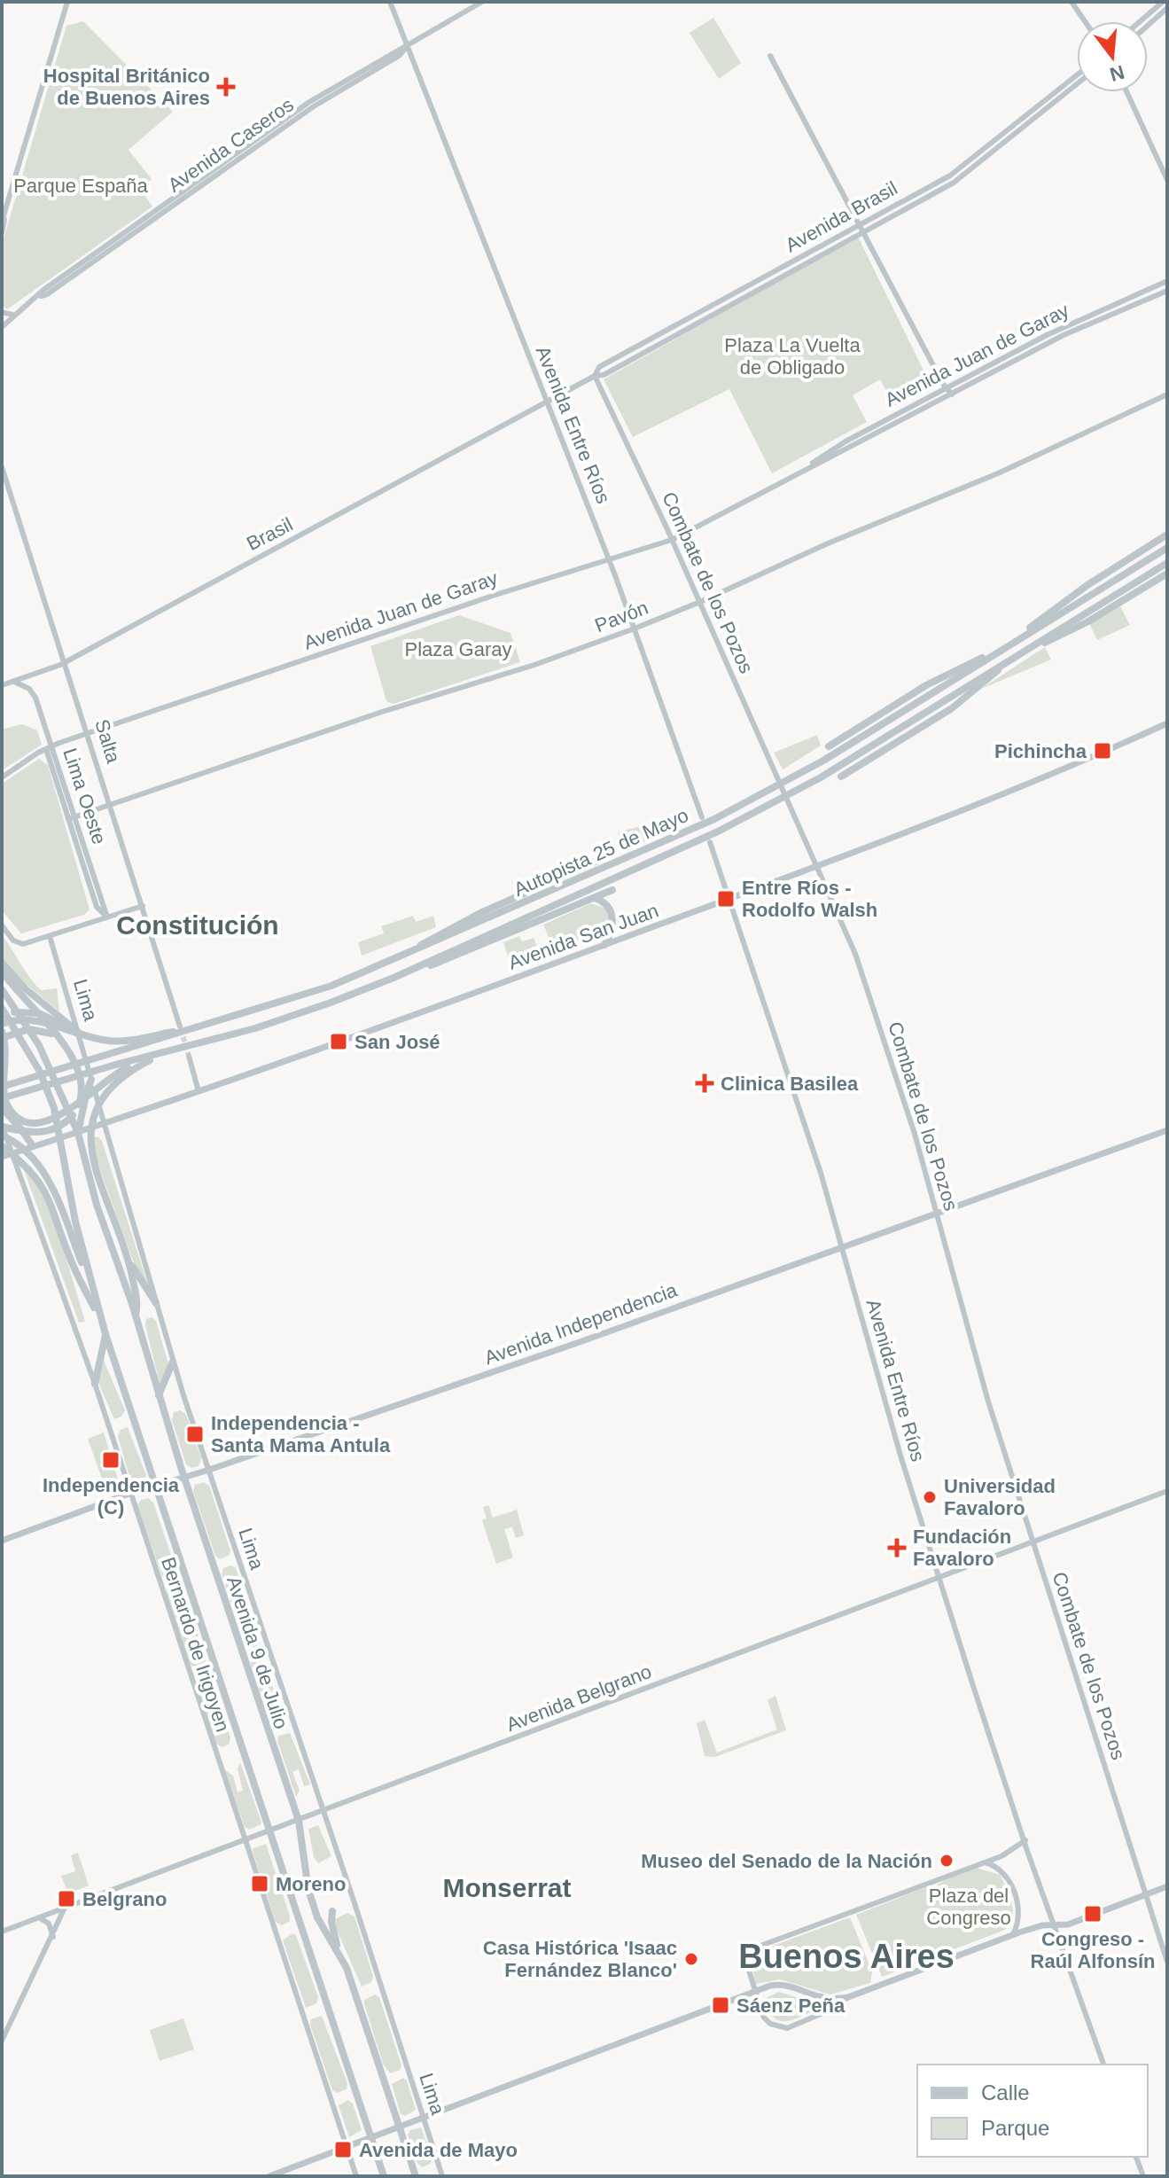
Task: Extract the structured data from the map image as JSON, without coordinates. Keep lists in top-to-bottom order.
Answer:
{
  "streets": {
    "highway": ["Autopista 25 de Mayo", "Avenida 9 de Julio"],
    "main road": [
      "Avenida Caseros",
      "Avenida Brasil",
      "Avenida Juan de Garay",
      "Avenida Entre Ríos",
      "Brasil",
      "Combate de los Pozos",
      "Pavón",
      "Salta",
      "Lima Oeste",
      "Avenida San Juan",
      "Lima",
      "Avenida Independencia",
      "Bernardo de Irigoyen",
      "Avenida Belgrano"
    ]
  },
  "crossings": [
    ["Avenida Caseros", "Avenida Entre Ríos"],
    ["Avenida Brasil", "Avenida Entre Ríos"],
    ["Avenida Brasil", "Brasil"],
    ["Avenida Brasil", "Combate de los Pozos"],
    ["Avenida Juan de Garay", "Avenida Entre Ríos"],
    ["Avenida Juan de Garay", "Combate de los Pozos"],
    ["Avenida Juan de Garay", "Salta"],
    ["Avenida Juan de Garay", "Lima Oeste"],
    ["Avenida Entre Ríos", "Brasil"],
    ["Avenida Entre Ríos", "Pavón"],
    ["Avenida Entre Ríos", "Avenida San Juan"],
    ["Avenida Entre Ríos", "Avenida Independencia"],
    ["Avenida Entre Ríos", "Avenida Belgrano"],
    ["Brasil", "Salta"],
    ["Brasil", "Lima Oeste"],
    ["Combate de los Pozos", "Pavón"],
    ["Combate de los Pozos", "Avenida San Juan"],
    ["Combate de los Pozos", "Avenida Independencia"],
    ["Combate de los Pozos", "Avenida Belgrano"],
    ["Pavón", "Salta"],
    ["Pavón", "Lima Oeste"],
    ["Avenida San Juan", "Lima"],
    ["Avenida San Juan", "Bernardo de Irigoyen"],
    ["Avenida San Juan", "Avenida 9 de Julio"],
    ["Lima", "Avenida Independencia"],
    ["Lima", "Avenida Belgrano"],
    ["Avenida Independencia", "Bernardo de Irigoyen"],
    ["Avenida Independencia", "Avenida 9 de Julio"],
    ["Bernardo de Irigoyen", "Avenida Belgrano"],
    ["Avenida 9 de Julio", "Avenida Belgrano"]
  ],
  "districts": ["Constitución", "Monserrat", "Buenos Aires"],
  "parks": [
    "Parque España",
    "Plaza La Vuelta de Obligado",
    "Plaza Garay",
    "Plaza del Congreso"
  ],
  "places": {
    "health": ["Hospital Británico de Buenos Aires", "Clinica Basilea", "Fundación Favaloro"],
    "transit": [
      "Pichincha",
      "Entre Ríos - Rodolfo Walsh",
      "San José",
      "Independencia - Santa Mama Antula",
      "Independencia (C)",
      "Moreno",
      "Belgrano",
      "Congreso - Raúl Alfonsín",
      "Sáenz Peña",
      "Avenida de Mayo"
    ],
    "other": ["Universidad Favaloro", "Museo del Senado de la Nación", "Casa Histórica 'Isaac Fernández Blanco'"]
  },
  "legend": ["Calle", "Parque"],
  "north": "bottom"
}
